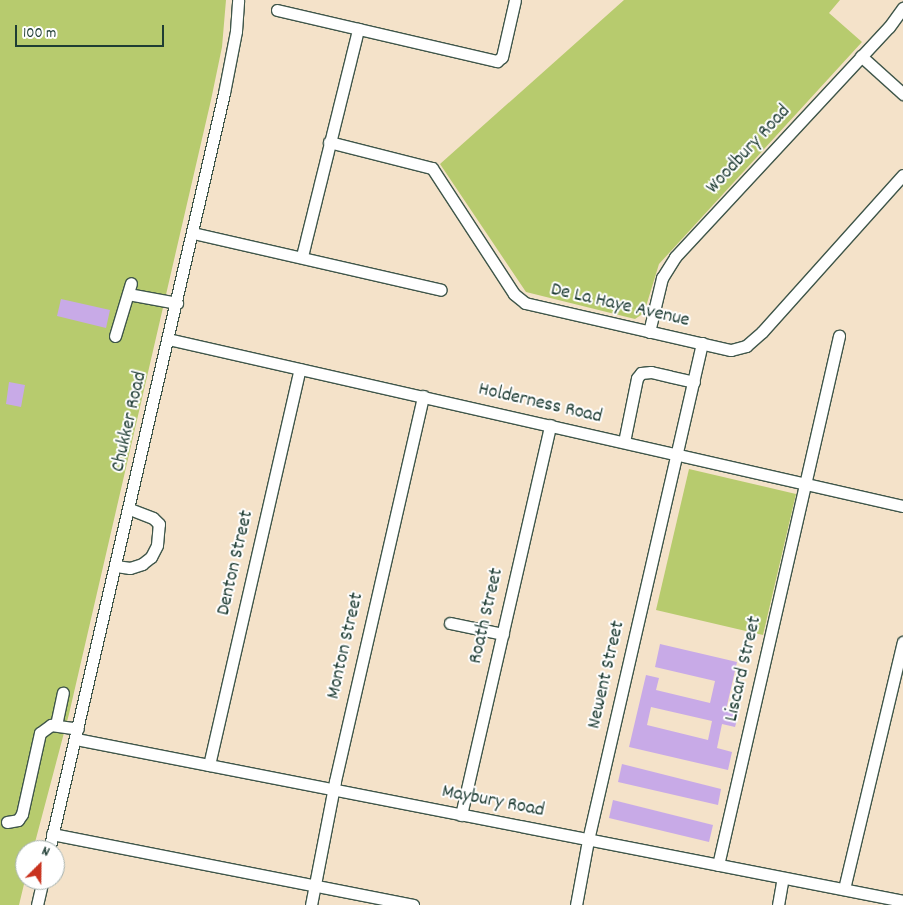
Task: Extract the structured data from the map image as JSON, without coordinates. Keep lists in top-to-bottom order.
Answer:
{
  "streets": {
    "street": [
      "Woodbury Road",
      "De La Haye Avenue",
      "Holderness Road",
      "Chukker Road",
      "Denton Street",
      "Roath Street",
      "Monton Street",
      "Liscard Street",
      "Newent Street",
      "Maybury Road"
    ]
  },
  "crossings": [
    ["Woodbury Road", "De La Haye Avenue"],
    ["De La Haye Avenue", "Newent Street"],
    ["Holderness Road", "Chukker Road"],
    ["Holderness Road", "Denton Street"],
    ["Holderness Road", "Roath Street"],
    ["Holderness Road", "Monton Street"],
    ["Holderness Road", "Liscard Street"],
    ["Holderness Road", "Newent Street"],
    ["Chukker Road", "Maybury Road"],
    ["Denton Street", "Maybury Road"],
    ["Roath Street", "Maybury Road"],
    ["Monton Street", "Maybury Road"],
    ["Liscard Street", "Maybury Road"],
    ["Newent Street", "Maybury Road"]
  ],
  "scale_bar": "100 m",
  "north": "top right"
}
